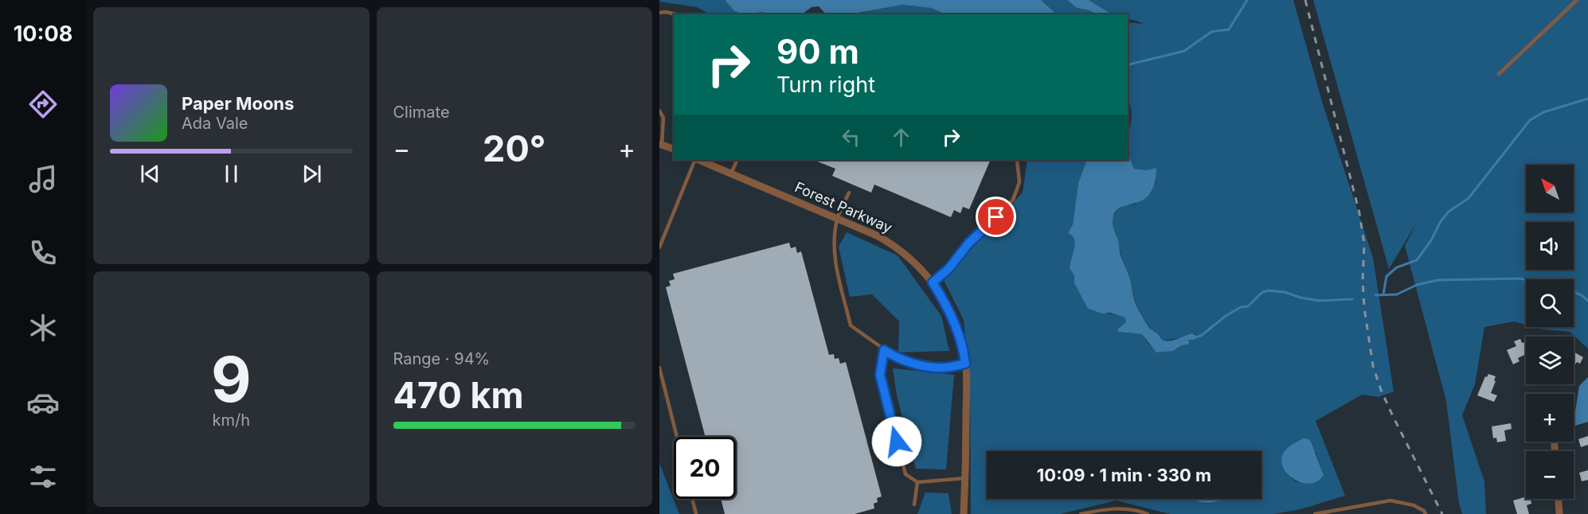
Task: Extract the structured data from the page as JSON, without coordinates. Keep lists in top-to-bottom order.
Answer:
{
  "streets": {
    "street": ["Forest Parkway"]
  },
  "north": "top left",
  "page": {
    "tabs": "10:08",
    "tile": [
      "Climate",
      ["9", "km/h"],
      ["Range · 94%", "470 km"]
    ],
    "turn": ["90 m", "Turn right"],
    "song": ["Paper Moons", "Ada Vale"],
    "heat": ["−", "20°", "+"],
    "map_buttons": ["+", "−"],
    "limit": "20",
    "trip": "10:09 · 1 min · 330 m"
  }
}
